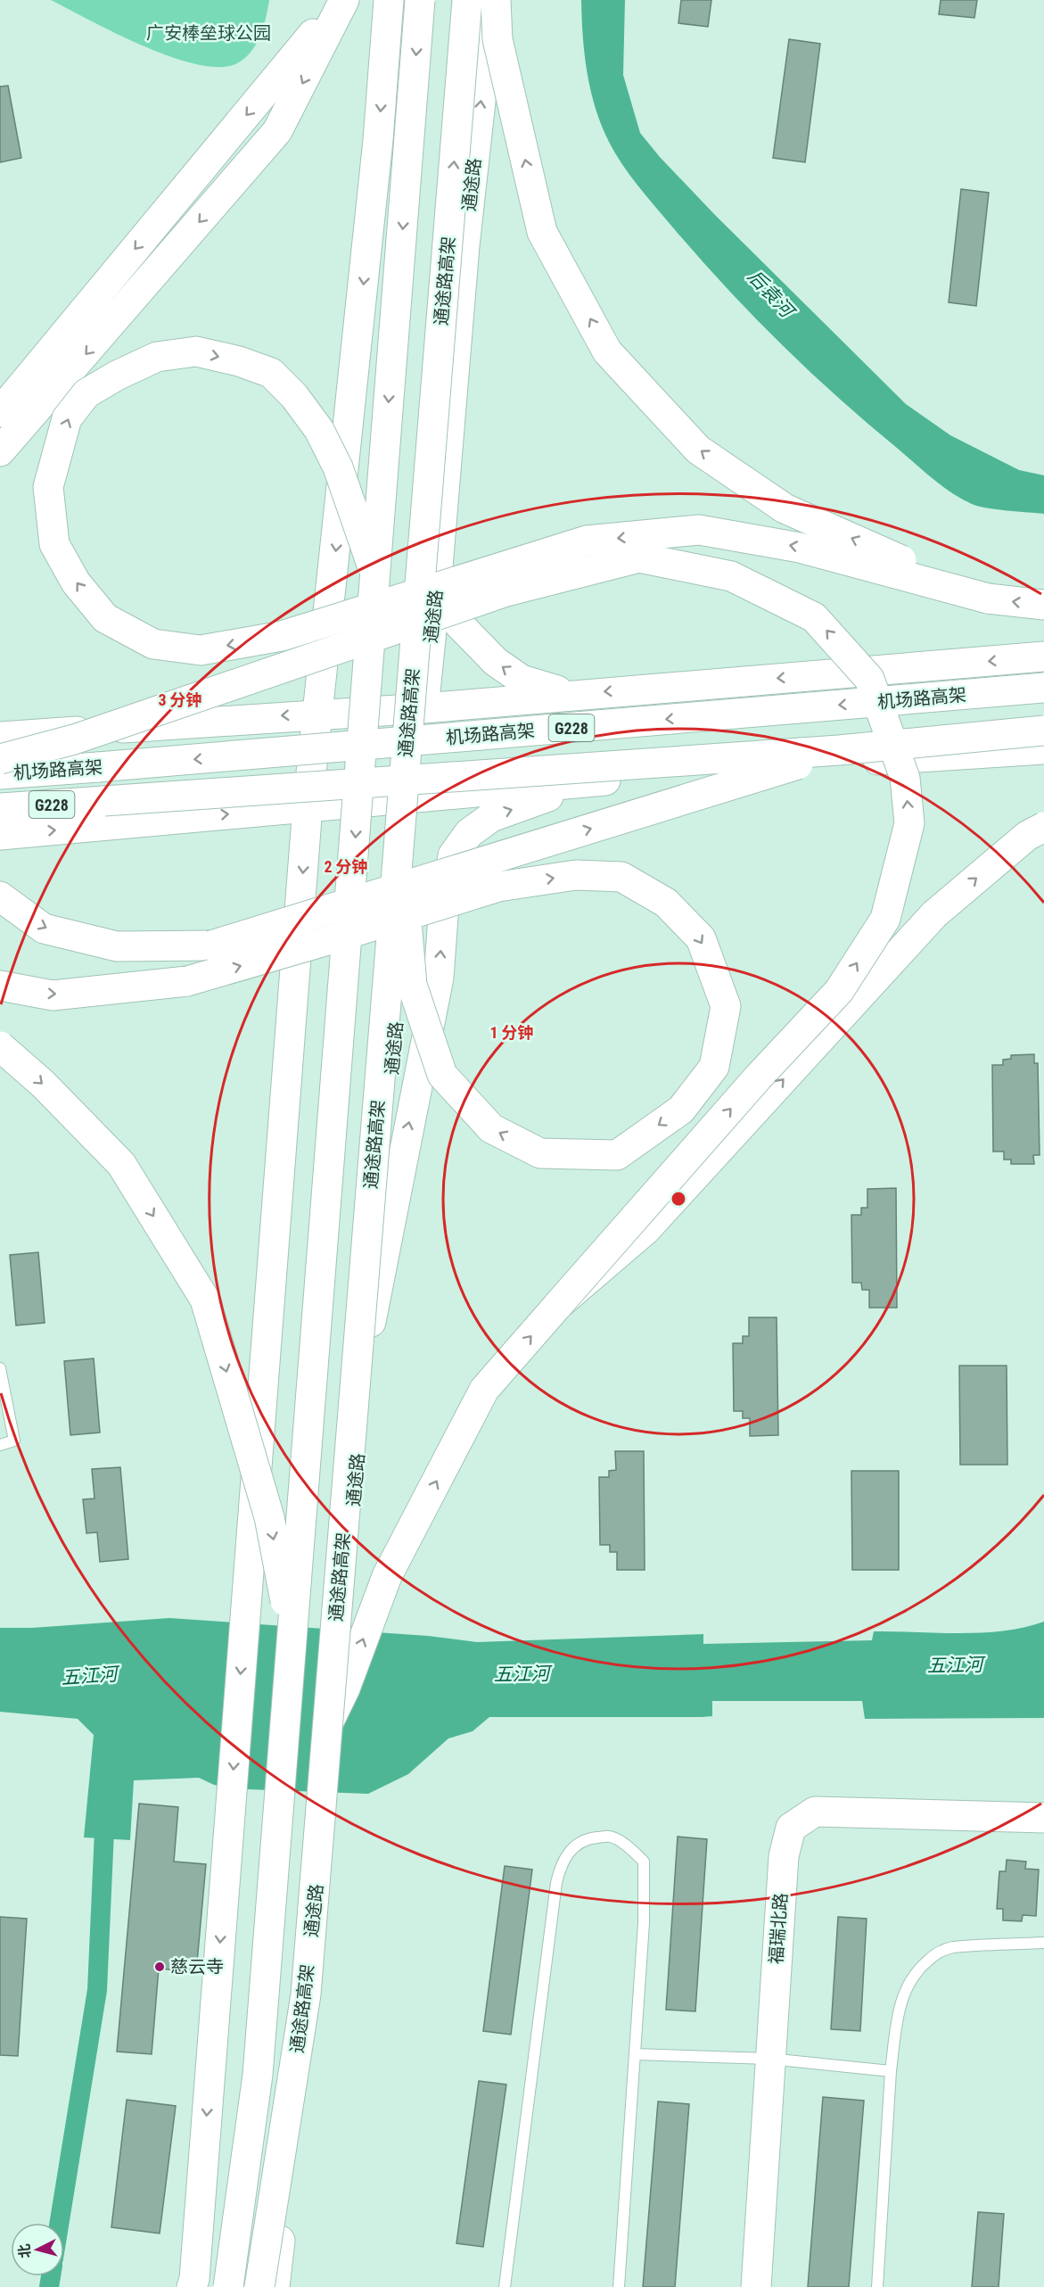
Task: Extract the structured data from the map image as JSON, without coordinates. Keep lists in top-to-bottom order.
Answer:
{
  "streets": {
    "main road": [
      "通途路",
      "通途路高架",
      "机场路高架",
      "G228",
      "福瑞北路"
    ]
  },
  "crossings": [
    ["通途路", "通途路高架"]
  ],
  "water": ["后袁河", "五江河"],
  "parks": ["广安棒垒球公园"],
  "places": ["慈云寺"],
  "north": "left",
  "rings": ["3 分钟", "2 分钟", "1 分钟"]
}
